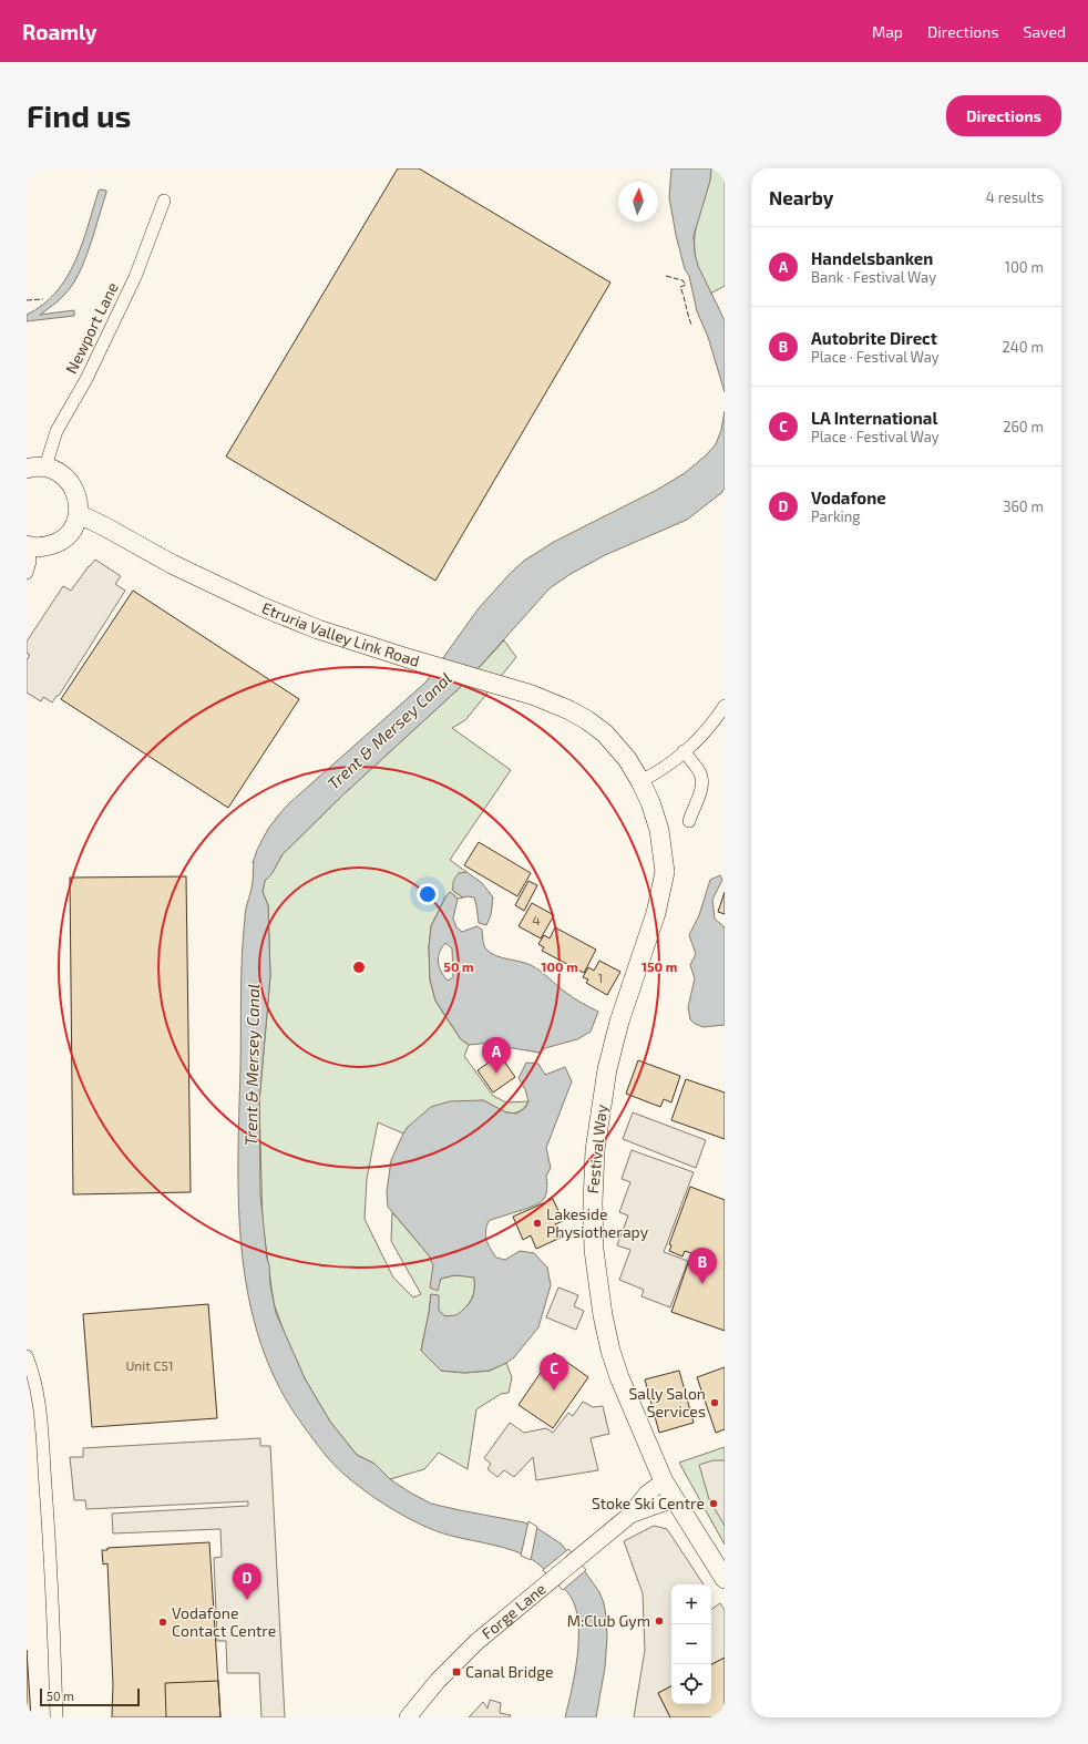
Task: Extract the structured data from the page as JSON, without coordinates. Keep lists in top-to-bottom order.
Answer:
{
  "streets": {
    "main road": ["Etruria Valley Link Road", "Festival Way"],
    "street": ["Newport Lane", "Forge Lane"]
  },
  "crossings": [
    ["Etruria Valley Link Road", "Festival Way"],
    ["Festival Way", "Forge Lane"]
  ],
  "water": ["Trent & Mersey Canal"],
  "places": {
    "other": [
      "Lakeside Physiotherapy",
      "Sally Salon Services",
      "Stoke Ski Centre",
      "M:Club Gym",
      "Vodafone Contact Centre"
    ],
    "transit": ["Canal Bridge"]
  },
  "house_numbers": ["4", "1", "Unit C51"],
  "scale_bar": "50 m",
  "north": "top",
  "page": {
    "header": "Roamly",
    "nav": ["Map", "Directions", "Saved"],
    "buttons": "Directions",
    "title": "Find us",
    "heading": ["Nearby", "4 results"],
    "list": [
      {
        "mark": "A",
        "name": "Handelsbanken",
        "note": "Bank · Festival Way",
        "value": "100 m"
      },
      {
        "mark": "B",
        "name": "Autobrite Direct",
        "note": "Place · Festival Way",
        "value": "240 m"
      },
      {
        "mark": "C",
        "name": "LA International",
        "note": "Place · Festival Way",
        "value": "260 m"
      },
      {
        "mark": "D",
        "name": "Vodafone",
        "note": "Parking",
        "value": "360 m"
      }
    ],
    "pins": [
      "A",
      "B",
      "C",
      "D"
    ],
    "map_buttons": ["+", "−"],
    "scale": "50 m"
  },
  "rings": ["50 m", "100 m", "150 m"]
}
